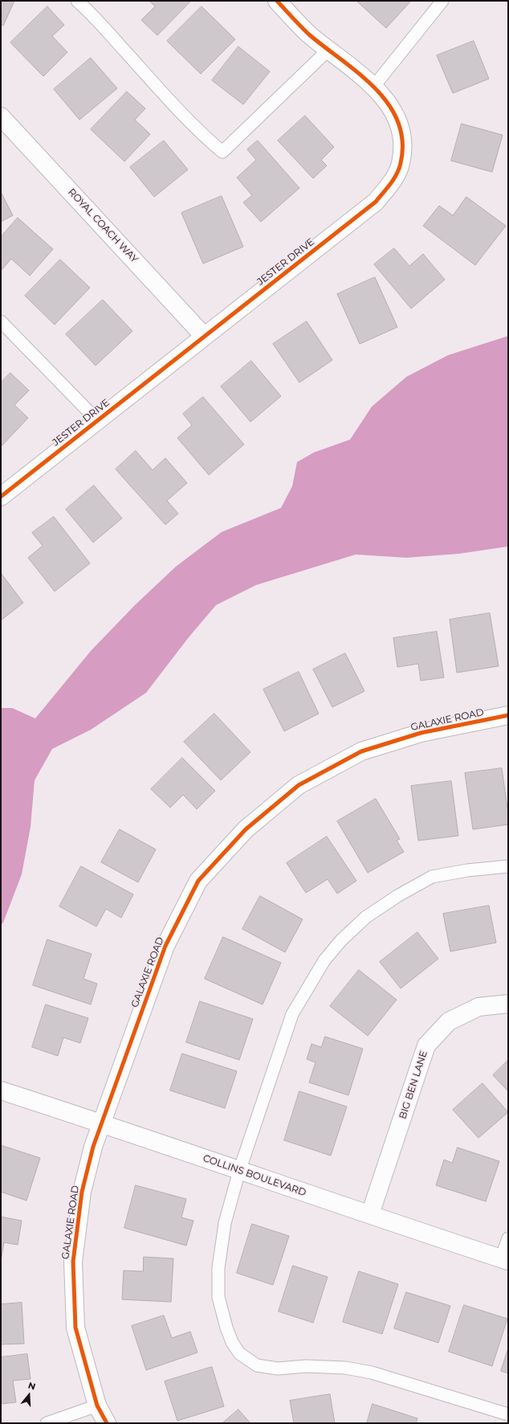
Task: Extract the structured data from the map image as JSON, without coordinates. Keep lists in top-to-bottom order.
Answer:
{
  "streets": {
    "street": [
      "ROYAL COACH WAY",
      "JESTER DRIVE",
      "GALAXIE ROAD",
      "BIG BEN LANE",
      "COLLINS BOULEVARD"
    ]
  },
  "crossings": [
    ["ROYAL COACH WAY", "JESTER DRIVE"],
    ["GALAXIE ROAD", "COLLINS BOULEVARD"],
    ["BIG BEN LANE", "COLLINS BOULEVARD"]
  ],
  "north": "top"
}
